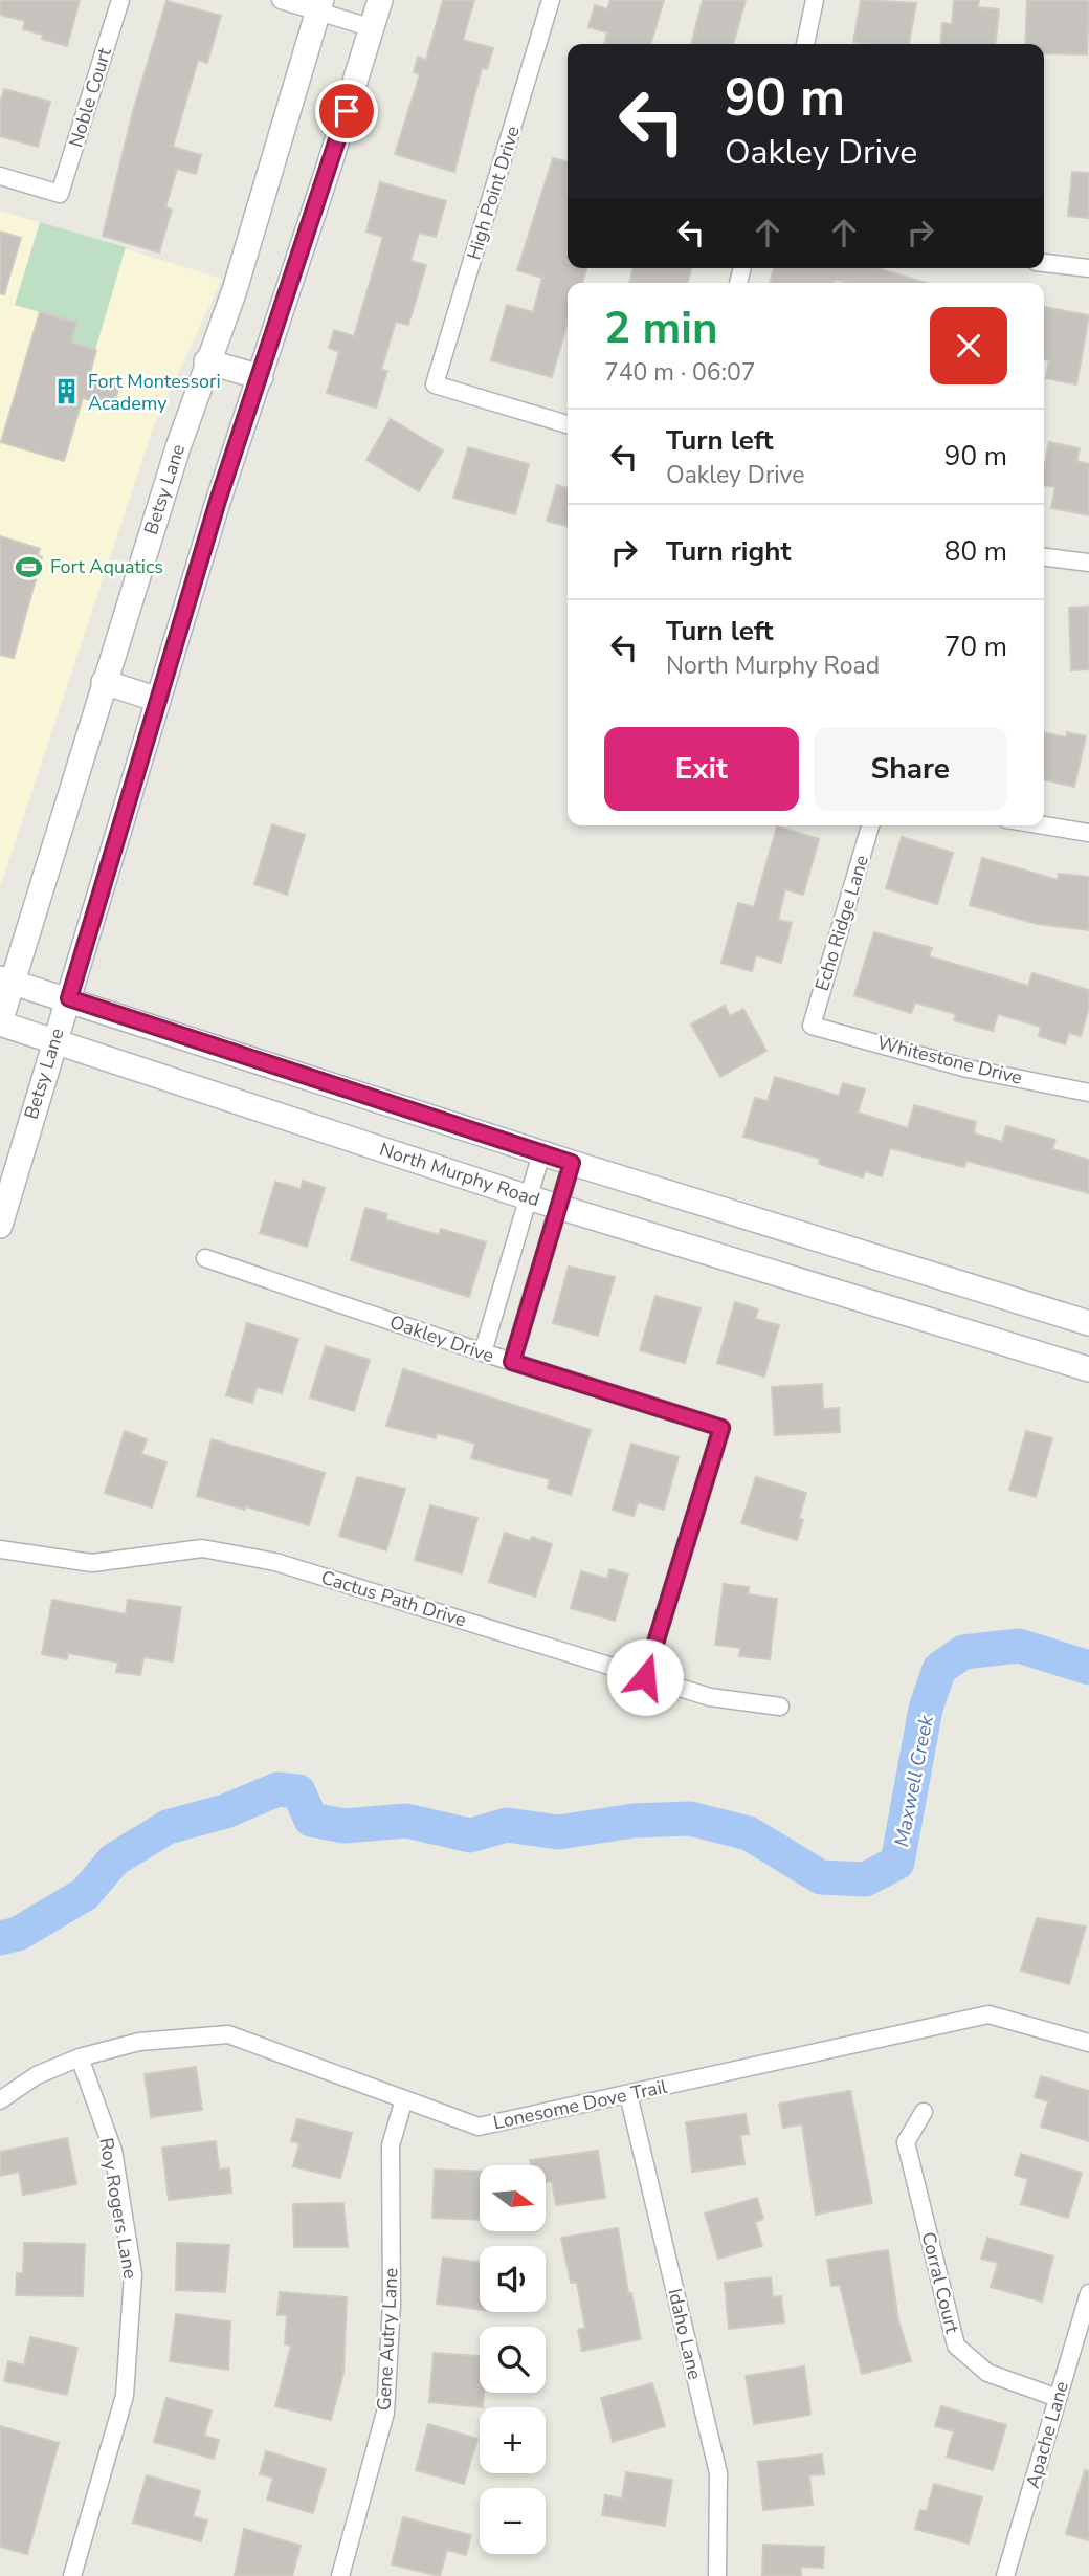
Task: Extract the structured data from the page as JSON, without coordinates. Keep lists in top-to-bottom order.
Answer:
{
  "streets": {
    "main road": ["Betsy Lane", "North Murphy Road"],
    "street": [
      "Noble Court",
      "High Point Drive",
      "Echo Ridge Lane",
      "Whitestone Drive",
      "Oakley Drive",
      "Cactus Path Drive",
      "Lonesome Dove Trail",
      "Roy Rogers Lane",
      "Corral Court",
      "Idaho Lane",
      "Gene Autry Lane",
      "Apache Lane"
    ]
  },
  "crossings": [
    ["Betsy Lane", "North Murphy Road"],
    ["Echo Ridge Lane", "Whitestone Drive"],
    ["Oakley Drive", "Cactus Path Drive"],
    ["Lonesome Dove Trail", "Roy Rogers Lane"],
    ["Lonesome Dove Trail", "Idaho Lane"],
    ["Lonesome Dove Trail", "Gene Autry Lane"],
    ["Corral Court", "Apache Lane"]
  ],
  "water": ["Maxwell Creek"],
  "places": {
    "building": ["Fort Montessori Academy"],
    "sports": ["Fort Aquatics"]
  },
  "north": "right",
  "page": {
    "turn": ["90 m", "Oakley Drive"],
    "heading": ["2 min", "740 m · 06:07"],
    "list": [
      {
        "name": "Turn left",
        "note": "Oakley Drive",
        "value": "90 m"
      },
      {
        "name": "Turn right",
        "value": "80 m"
      },
      {
        "name": "Turn left",
        "note": "North Murphy Road",
        "value": "70 m"
      }
    ],
    "buttons": ["Exit", "Share"],
    "map_buttons": ["+", "−"]
  }
}
